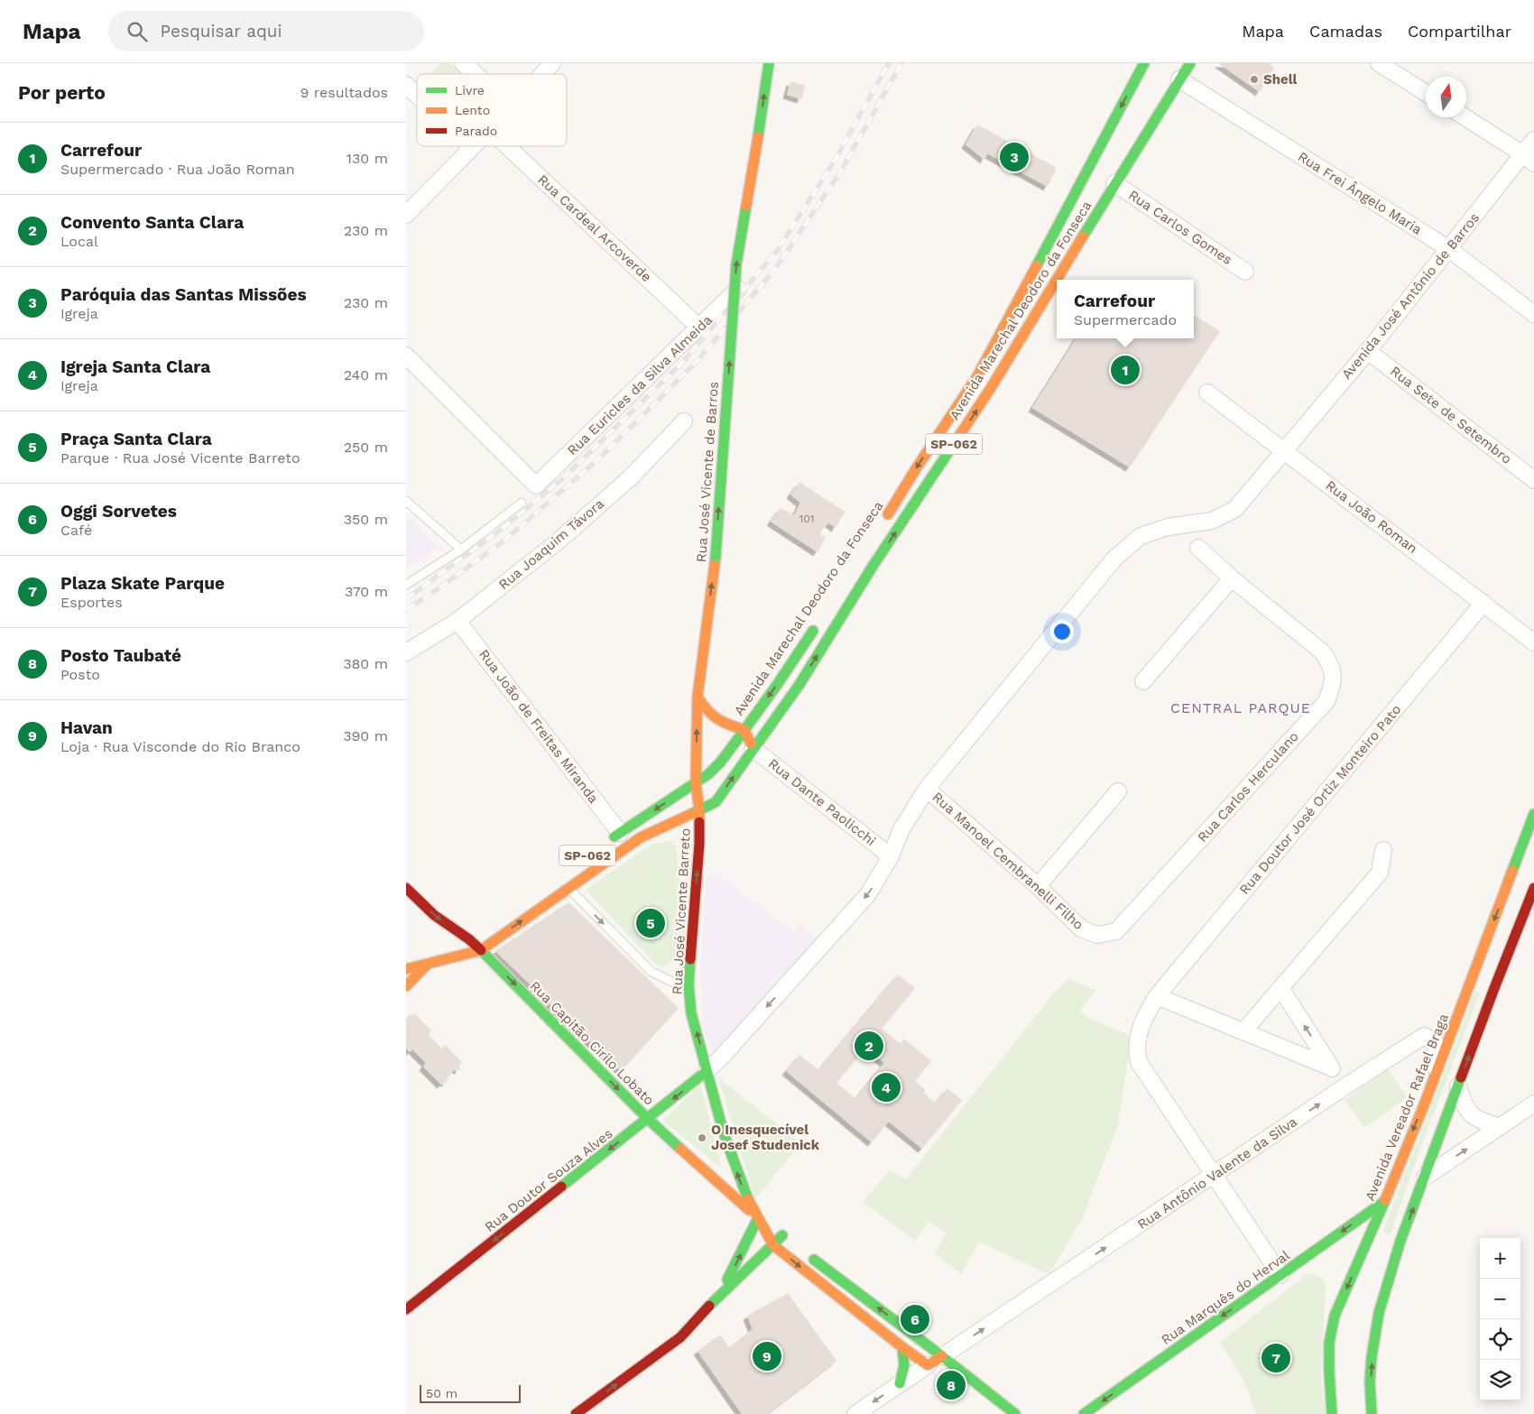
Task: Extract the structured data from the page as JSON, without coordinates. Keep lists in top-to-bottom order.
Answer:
{
  "streets": {
    "main road": [
      "Avenida Marechal Deodoro da Fonseca",
      "SP-062",
      "Rua José Vicente de Barros",
      "Rua José Vicente Barreto",
      "Rua Capitão Cirilo Lobato",
      "Avenida Vereador Rafael Braga",
      "Rua Doutor Souza Alves",
      "Rua Marquês do Herval"
    ],
    "street": [
      "Rua Frei Ângelo Maria",
      "Rua Carlos Gomes",
      "Rua Cardeal Arcoverde",
      "Avenida José Antônio de Barros",
      "Rua Euricles da Silva Almeida",
      "Rua Sete de Setembro",
      "Rua João Roman",
      "Rua Joaquim Távora",
      "Rua João de Freitas Miranda",
      "Rua Carlos Herculano",
      "Rua Doutor José Ortiz Monteiro Pato",
      "Rua Dante Paolicchi",
      "Rua Manoel Cembranelli Filho",
      "Rua Antônio Valente da Silva"
    ]
  },
  "crossings": [
    ["Rua Frei Ângelo Maria", "Avenida José Antônio de Barros"],
    ["Rua Frei Ângelo Maria", "Avenida Marechal Deodoro da Fonseca"],
    ["Rua Carlos Gomes", "Avenida Marechal Deodoro da Fonseca"],
    ["Rua Cardeal Arcoverde", "Rua Euricles da Silva Almeida"],
    ["Avenida José Antônio de Barros", "Rua Sete de Setembro"],
    ["Avenida José Antônio de Barros", "Rua João Roman"],
    ["Avenida José Antônio de Barros", "Rua Dante Paolicchi"],
    ["Avenida José Antônio de Barros", "Rua Manoel Cembranelli Filho"],
    ["Avenida José Antônio de Barros", "Rua José Vicente Barreto"],
    ["Avenida José Antônio de Barros", "Rua Doutor Souza Alves"],
    ["Avenida Marechal Deodoro da Fonseca", "SP-062"],
    ["Avenida Marechal Deodoro da Fonseca", "Rua José Vicente de Barros"],
    ["Avenida Marechal Deodoro da Fonseca", "Rua Dante Paolicchi"],
    ["Avenida Marechal Deodoro da Fonseca", "Rua José Vicente Barreto"],
    ["SP-062", "Rua José Vicente de Barros"],
    ["SP-062", "Rua João de Freitas Miranda"],
    ["SP-062", "Rua José Vicente Barreto"],
    ["SP-062", "Rua Capitão Cirilo Lobato"],
    ["Rua José Vicente de Barros", "Rua José Vicente Barreto"],
    ["Rua João Roman", "Rua Doutor José Ortiz Monteiro Pato"],
    ["Rua Joaquim Távora", "Rua João de Freitas Miranda"],
    ["Rua Carlos Herculano", "Rua Manoel Cembranelli Filho"],
    ["Rua Doutor José Ortiz Monteiro Pato", "Rua Antônio Valente da Silva"],
    ["Rua Doutor José Ortiz Monteiro Pato", "Rua Marquês do Herval"],
    ["Rua José Vicente Barreto", "Rua Capitão Cirilo Lobato"],
    ["Rua José Vicente Barreto", "Rua Doutor Souza Alves"],
    ["Rua Capitão Cirilo Lobato", "Rua Doutor Souza Alves"],
    ["Avenida Vereador Rafael Braga", "Rua Antônio Valente da Silva"],
    ["Avenida Vereador Rafael Braga", "Rua Marquês do Herval"]
  ],
  "one_way": [
    "Rua José Vicente de Barros",
    "Rua José Vicente Barreto",
    "Rua Capitão Cirilo Lobato",
    "Rua Antônio Valente da Silva",
    "Rua Doutor Souza Alves",
    "Rua Marquês do Herval"
  ],
  "districts": ["CENTRAL PARQUE"],
  "places": ["Shell", "O Inesquecível Josef Studenick"],
  "house_numbers": ["101"],
  "legend": ["Livre", "Lento", "Parado"],
  "scale_bar": "50 m",
  "north": "top",
  "page": {
    "header": "Mapa",
    "search": "Pesquisar aqui",
    "nav": ["Mapa", "Camadas", "Compartilhar"],
    "heading": ["Por perto", "9 resultados"],
    "list": [
      {
        "mark": "1",
        "name": "Carrefour",
        "note": "Supermercado · Rua João Roman",
        "value": "130 m"
      },
      {
        "mark": "2",
        "name": "Convento Santa Clara",
        "note": "Local",
        "value": "230 m"
      },
      {
        "mark": "3",
        "name": "Paróquia das Santas Missões",
        "note": "Igreja",
        "value": "230 m"
      },
      {
        "mark": "4",
        "name": "Igreja Santa Clara",
        "note": "Igreja",
        "value": "240 m"
      },
      {
        "mark": "5",
        "name": "Praça Santa Clara",
        "note": "Parque · Rua José Vicente Barreto",
        "value": "250 m"
      },
      {
        "mark": "6",
        "name": "Oggi Sorvetes",
        "note": "Café",
        "value": "350 m"
      },
      {
        "mark": "7",
        "name": "Plaza Skate Parque",
        "note": "Esportes",
        "value": "370 m"
      },
      {
        "mark": "8",
        "name": "Posto Taubaté",
        "note": "Posto",
        "value": "380 m"
      },
      {
        "mark": "9",
        "name": "Havan",
        "note": "Loja · Rua Visconde do Rio Branco",
        "value": "390 m"
      }
    ],
    "pins": [
      "3",
      "1",
      "5",
      "2",
      "4",
      "6",
      "9",
      "7",
      "8"
    ],
    "popup": ["Carrefour", "Supermercado"],
    "map_buttons": ["+", "−"],
    "scale": "50 m"
  }
}
